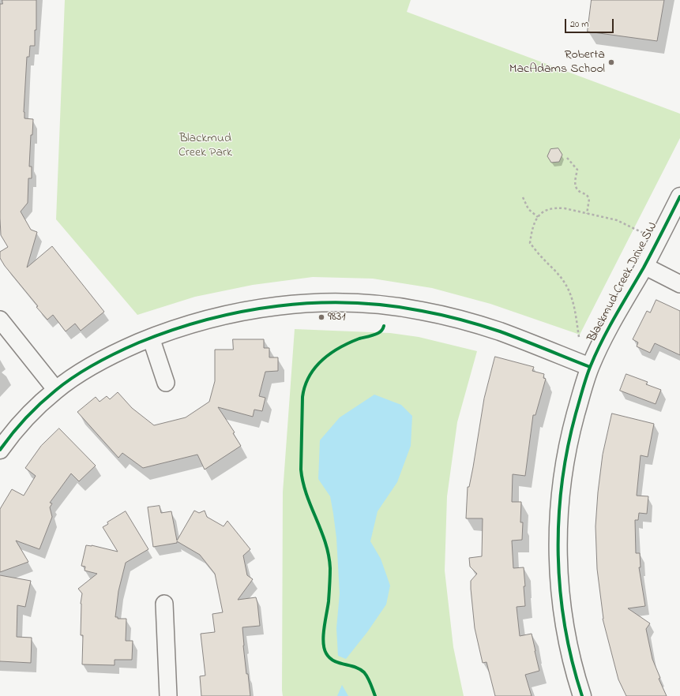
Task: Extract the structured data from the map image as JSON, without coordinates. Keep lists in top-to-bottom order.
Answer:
{
  "streets": {
    "street": ["Blackmud Creek Drive SW"]
  },
  "parks": ["Blackmud Creek Park"],
  "places": ["Roberta MacAdams School", "9831"],
  "scale_bar": "20 m"
}
